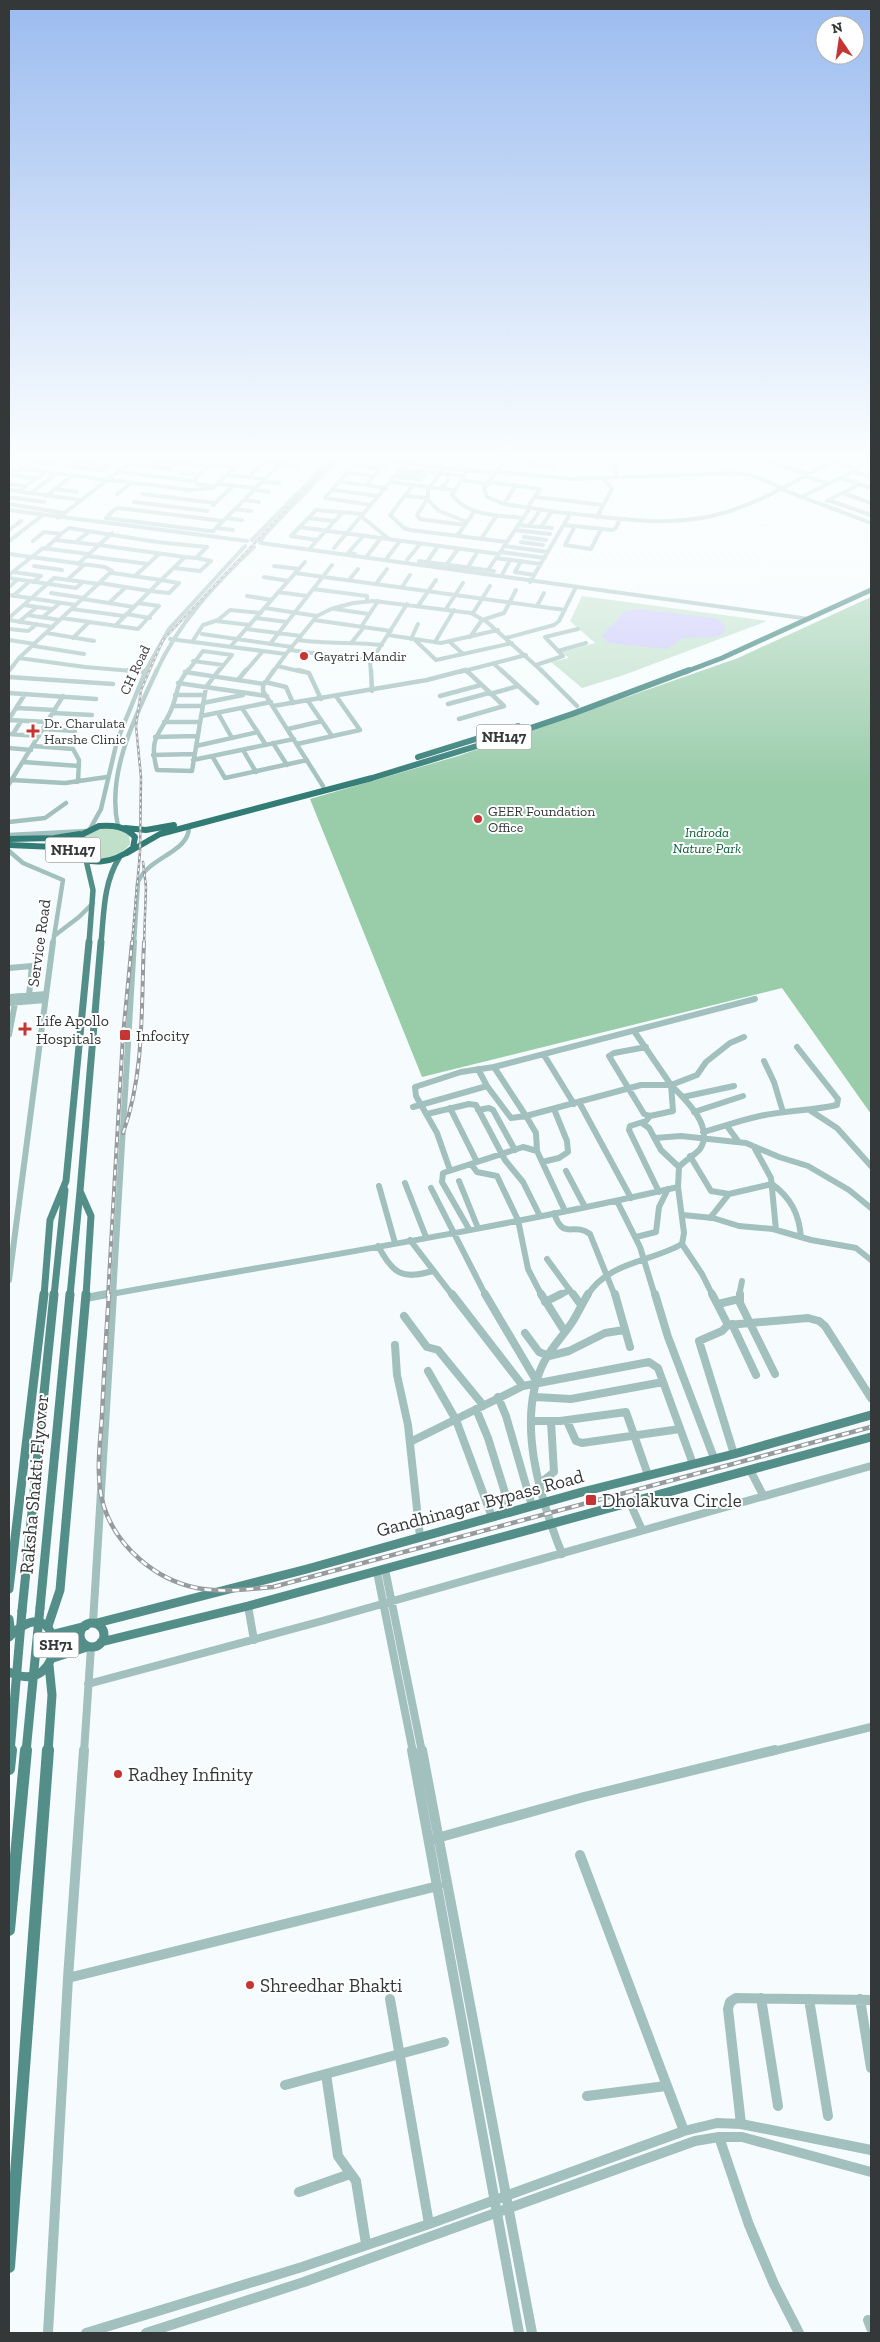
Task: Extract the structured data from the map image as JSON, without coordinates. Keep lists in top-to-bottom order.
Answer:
{
  "streets": {
    "highway": ["NH147"],
    "main road": ["Raksha Shakti Flyover", "Gandhinagar Bypass Road", "SH71"],
    "street": ["CH Road", "Service Road"]
  },
  "crossings": [
    ["CH Road", "NH147"],
    ["NH147", "Service Road"],
    ["NH147", "Raksha Shakti Flyover"],
    ["NH147", "SH71"],
    ["Raksha Shakti Flyover", "SH71"],
    ["Gandhinagar Bypass Road", "SH71"]
  ],
  "parks": ["Indroda Nature Park"],
  "places": {
    "other": [
      "Gayatri Mandir",
      "GEER Foundation Office",
      "Radhey Infinity",
      "Shreedhar Bhakti"
    ],
    "health": ["Dr. Charulata Harshe Clinic", "Life Apollo Hospitals"],
    "transit": ["Infocity", "Dholakuva Circle"]
  },
  "north": "top"
}
